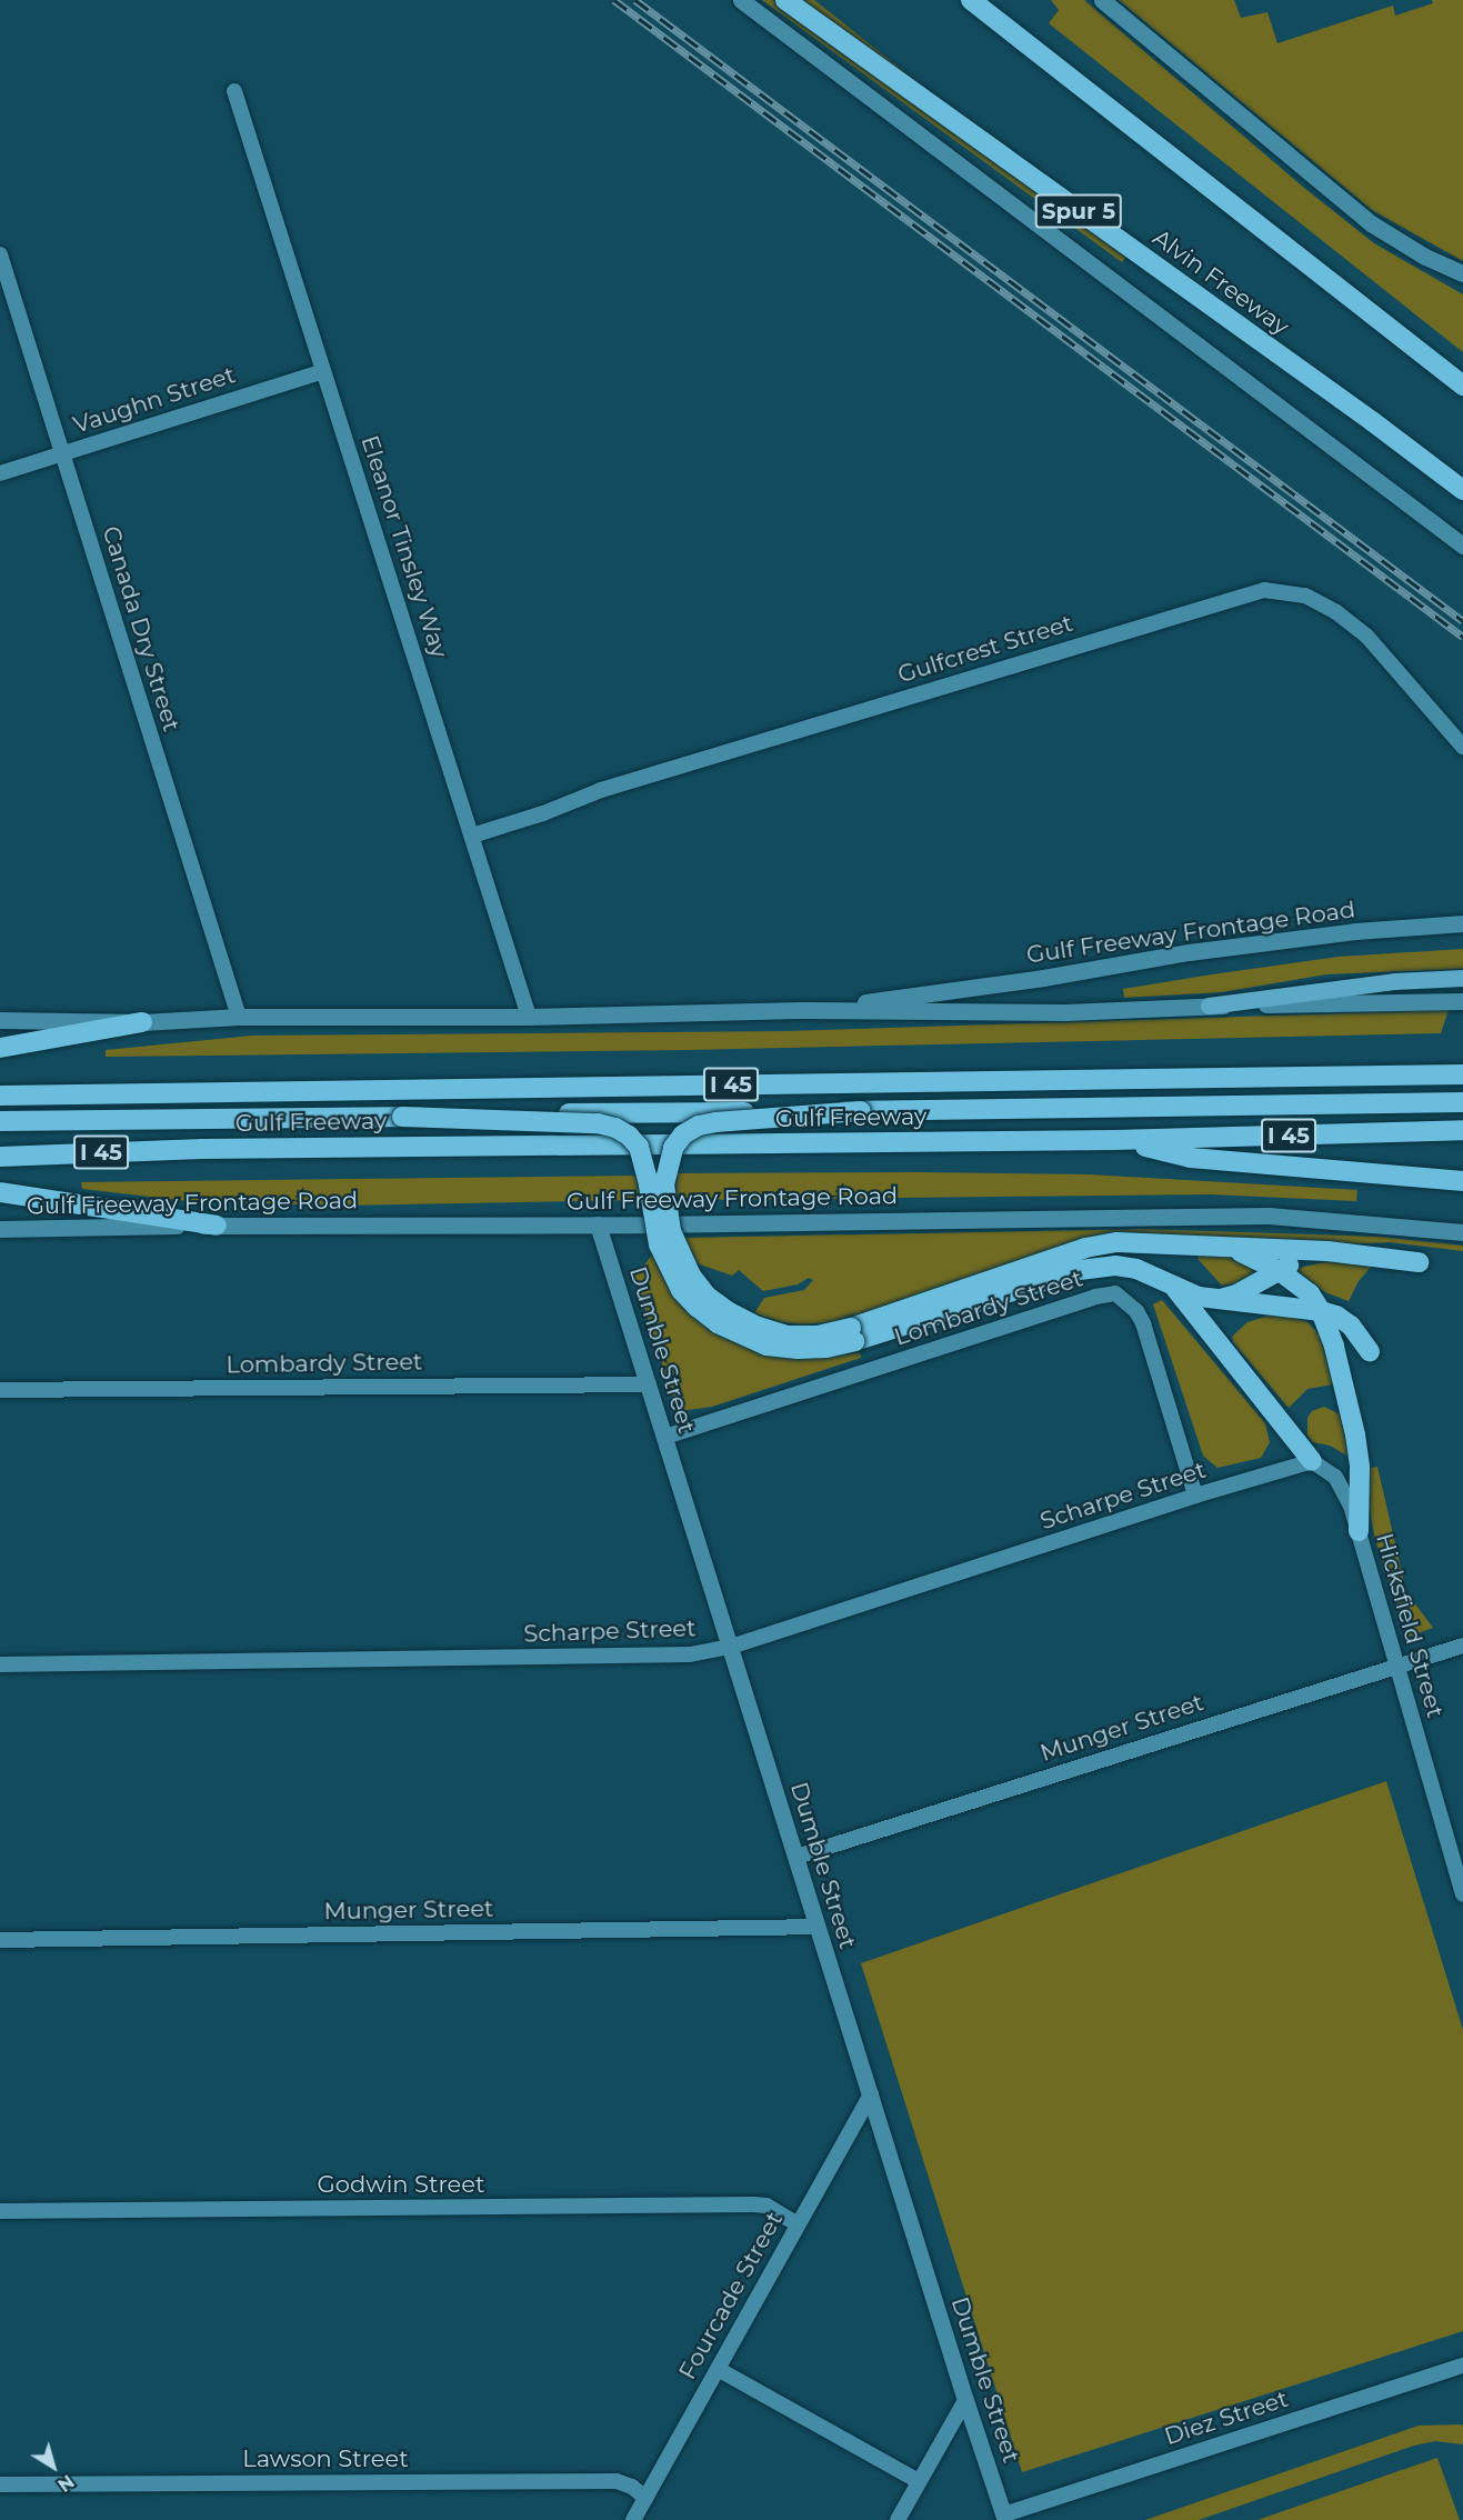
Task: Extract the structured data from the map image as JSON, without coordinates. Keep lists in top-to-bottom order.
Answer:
{
  "streets": {
    "highway": [
      "Spur 5",
      "Alvin Freeway",
      "I 45",
      "Gulf Freeway"
    ],
    "main road": ["Gulf Freeway Frontage Road", "Dumble Street"],
    "street": [
      "Vaughn Street",
      "Eleanor Tinsley Way",
      "Canada Dry Street",
      "Gulfcrest Street",
      "Lombardy Street",
      "Scharpe Street",
      "Hicksfield Street",
      "Munger Street",
      "Godwin Street",
      "Fourcade Street",
      "Diez Street",
      "Lawson Street"
    ]
  },
  "crossings": [
    ["Vaughn Street", "Eleanor Tinsley Way"],
    ["Vaughn Street", "Canada Dry Street"],
    ["Eleanor Tinsley Way", "Gulfcrest Street"],
    ["Eleanor Tinsley Way", "Gulf Freeway Frontage Road"],
    ["Canada Dry Street", "Gulf Freeway Frontage Road"],
    ["Gulf Freeway Frontage Road", "Dumble Street"],
    ["Lombardy Street", "Dumble Street"],
    ["Lombardy Street", "Scharpe Street"],
    ["Dumble Street", "Scharpe Street"],
    ["Dumble Street", "Munger Street"],
    ["Dumble Street", "Fourcade Street"],
    ["Dumble Street", "Diez Street"],
    ["Scharpe Street", "Hicksfield Street"],
    ["Hicksfield Street", "Munger Street"],
    ["Godwin Street", "Fourcade Street"],
    ["Fourcade Street", "Lawson Street"]
  ],
  "north": "bottom right"
}
